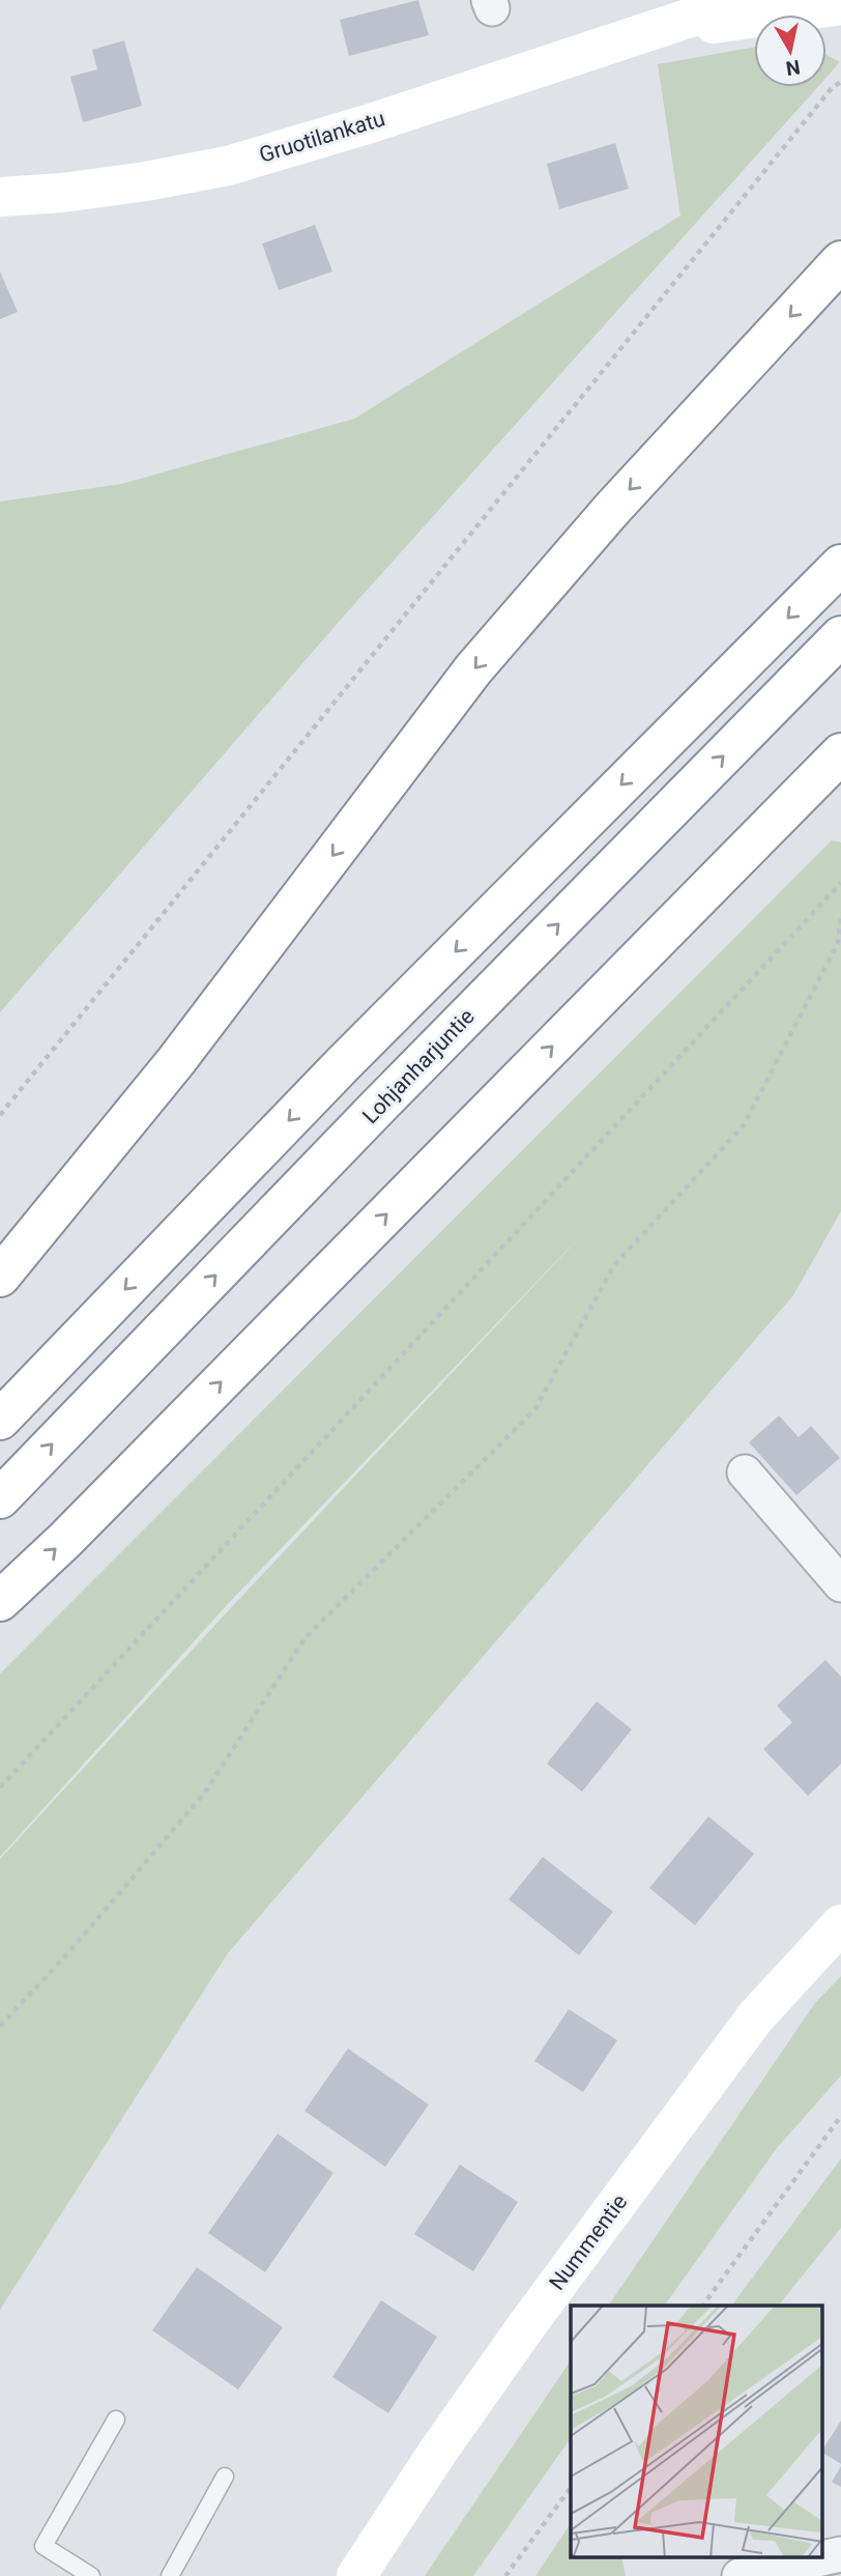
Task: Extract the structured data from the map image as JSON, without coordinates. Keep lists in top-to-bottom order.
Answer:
{
  "streets": {
    "main road": ["Gruotilankatu", "Lohjanharjuntie", "Nummentie"]
  },
  "north": "bottom"
}
